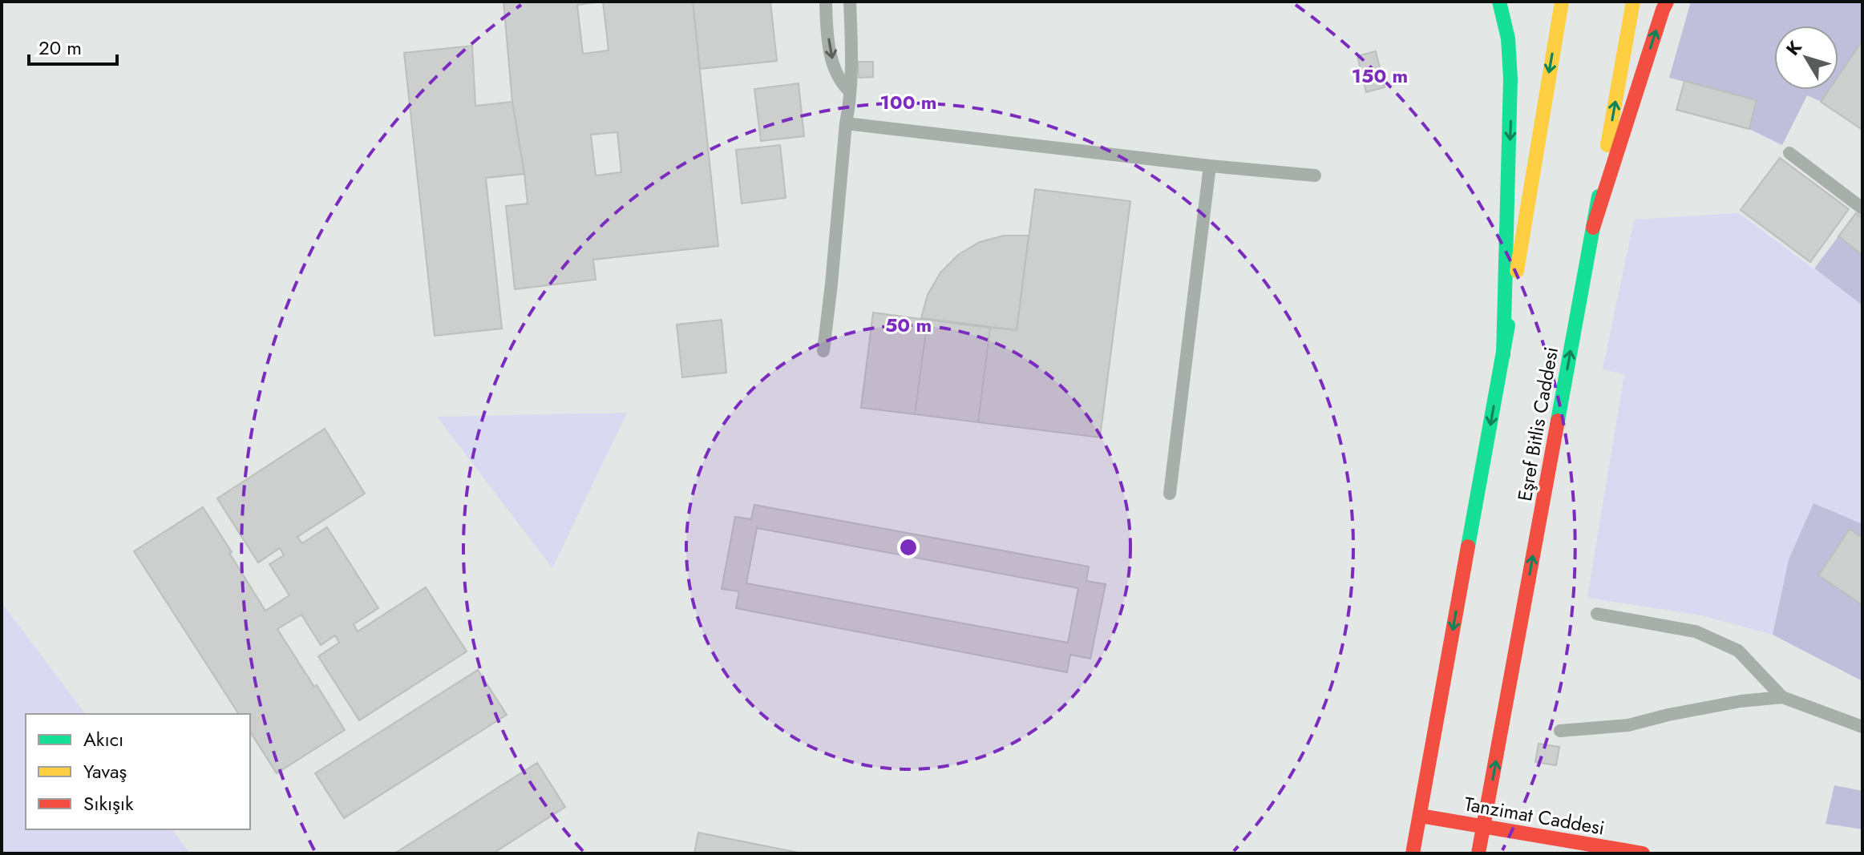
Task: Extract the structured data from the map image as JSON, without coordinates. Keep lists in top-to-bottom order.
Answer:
{
  "streets": {
    "main road": ["Eşref Bitlis Caddesi", "Tanzimat Caddesi"]
  },
  "crossings": [
    ["Eşref Bitlis Caddesi", "Tanzimat Caddesi"]
  ],
  "legend": ["Akıcı", "Yavaş", "Sıkışık"],
  "scale_bar": "20 m",
  "north": "top left",
  "rings": ["150 m", "100 m", "50 m"]
}
